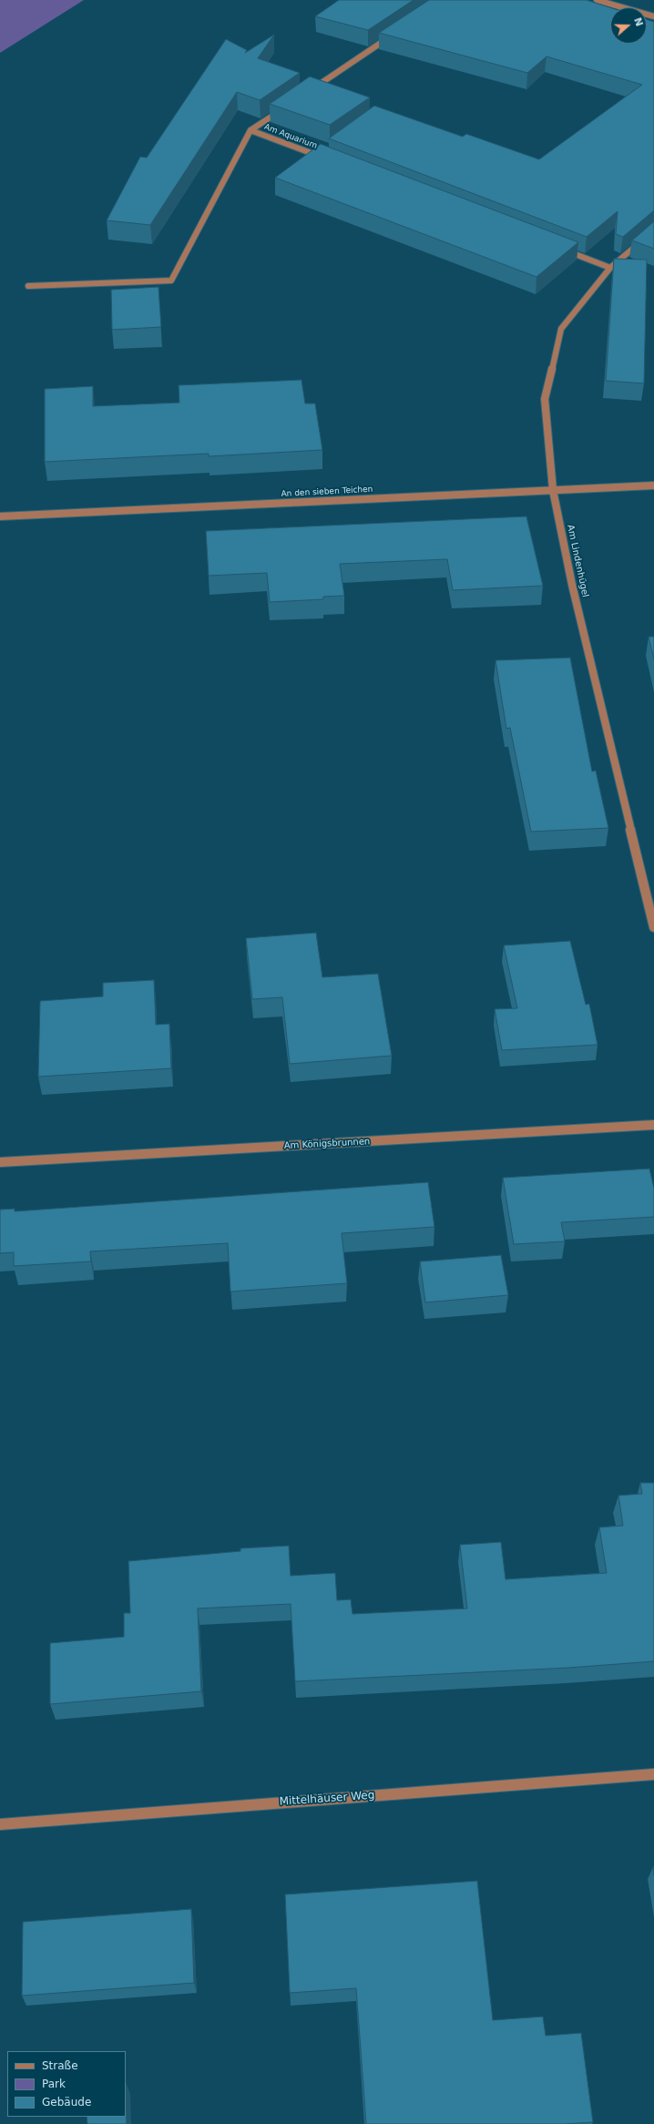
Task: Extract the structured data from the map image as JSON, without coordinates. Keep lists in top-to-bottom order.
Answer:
{
  "streets": {
    "street": [
      "Am Aquarium",
      "An den sieben Teichen",
      "Am Lindenhügel",
      "Am Königsbrunnen",
      "Mittelhäuser Weg"
    ]
  },
  "crossings": [
    ["An den sieben Teichen", "Am Lindenhügel"]
  ],
  "legend": ["Straße", "Park", "Gebäude"],
  "north": "right"
}
